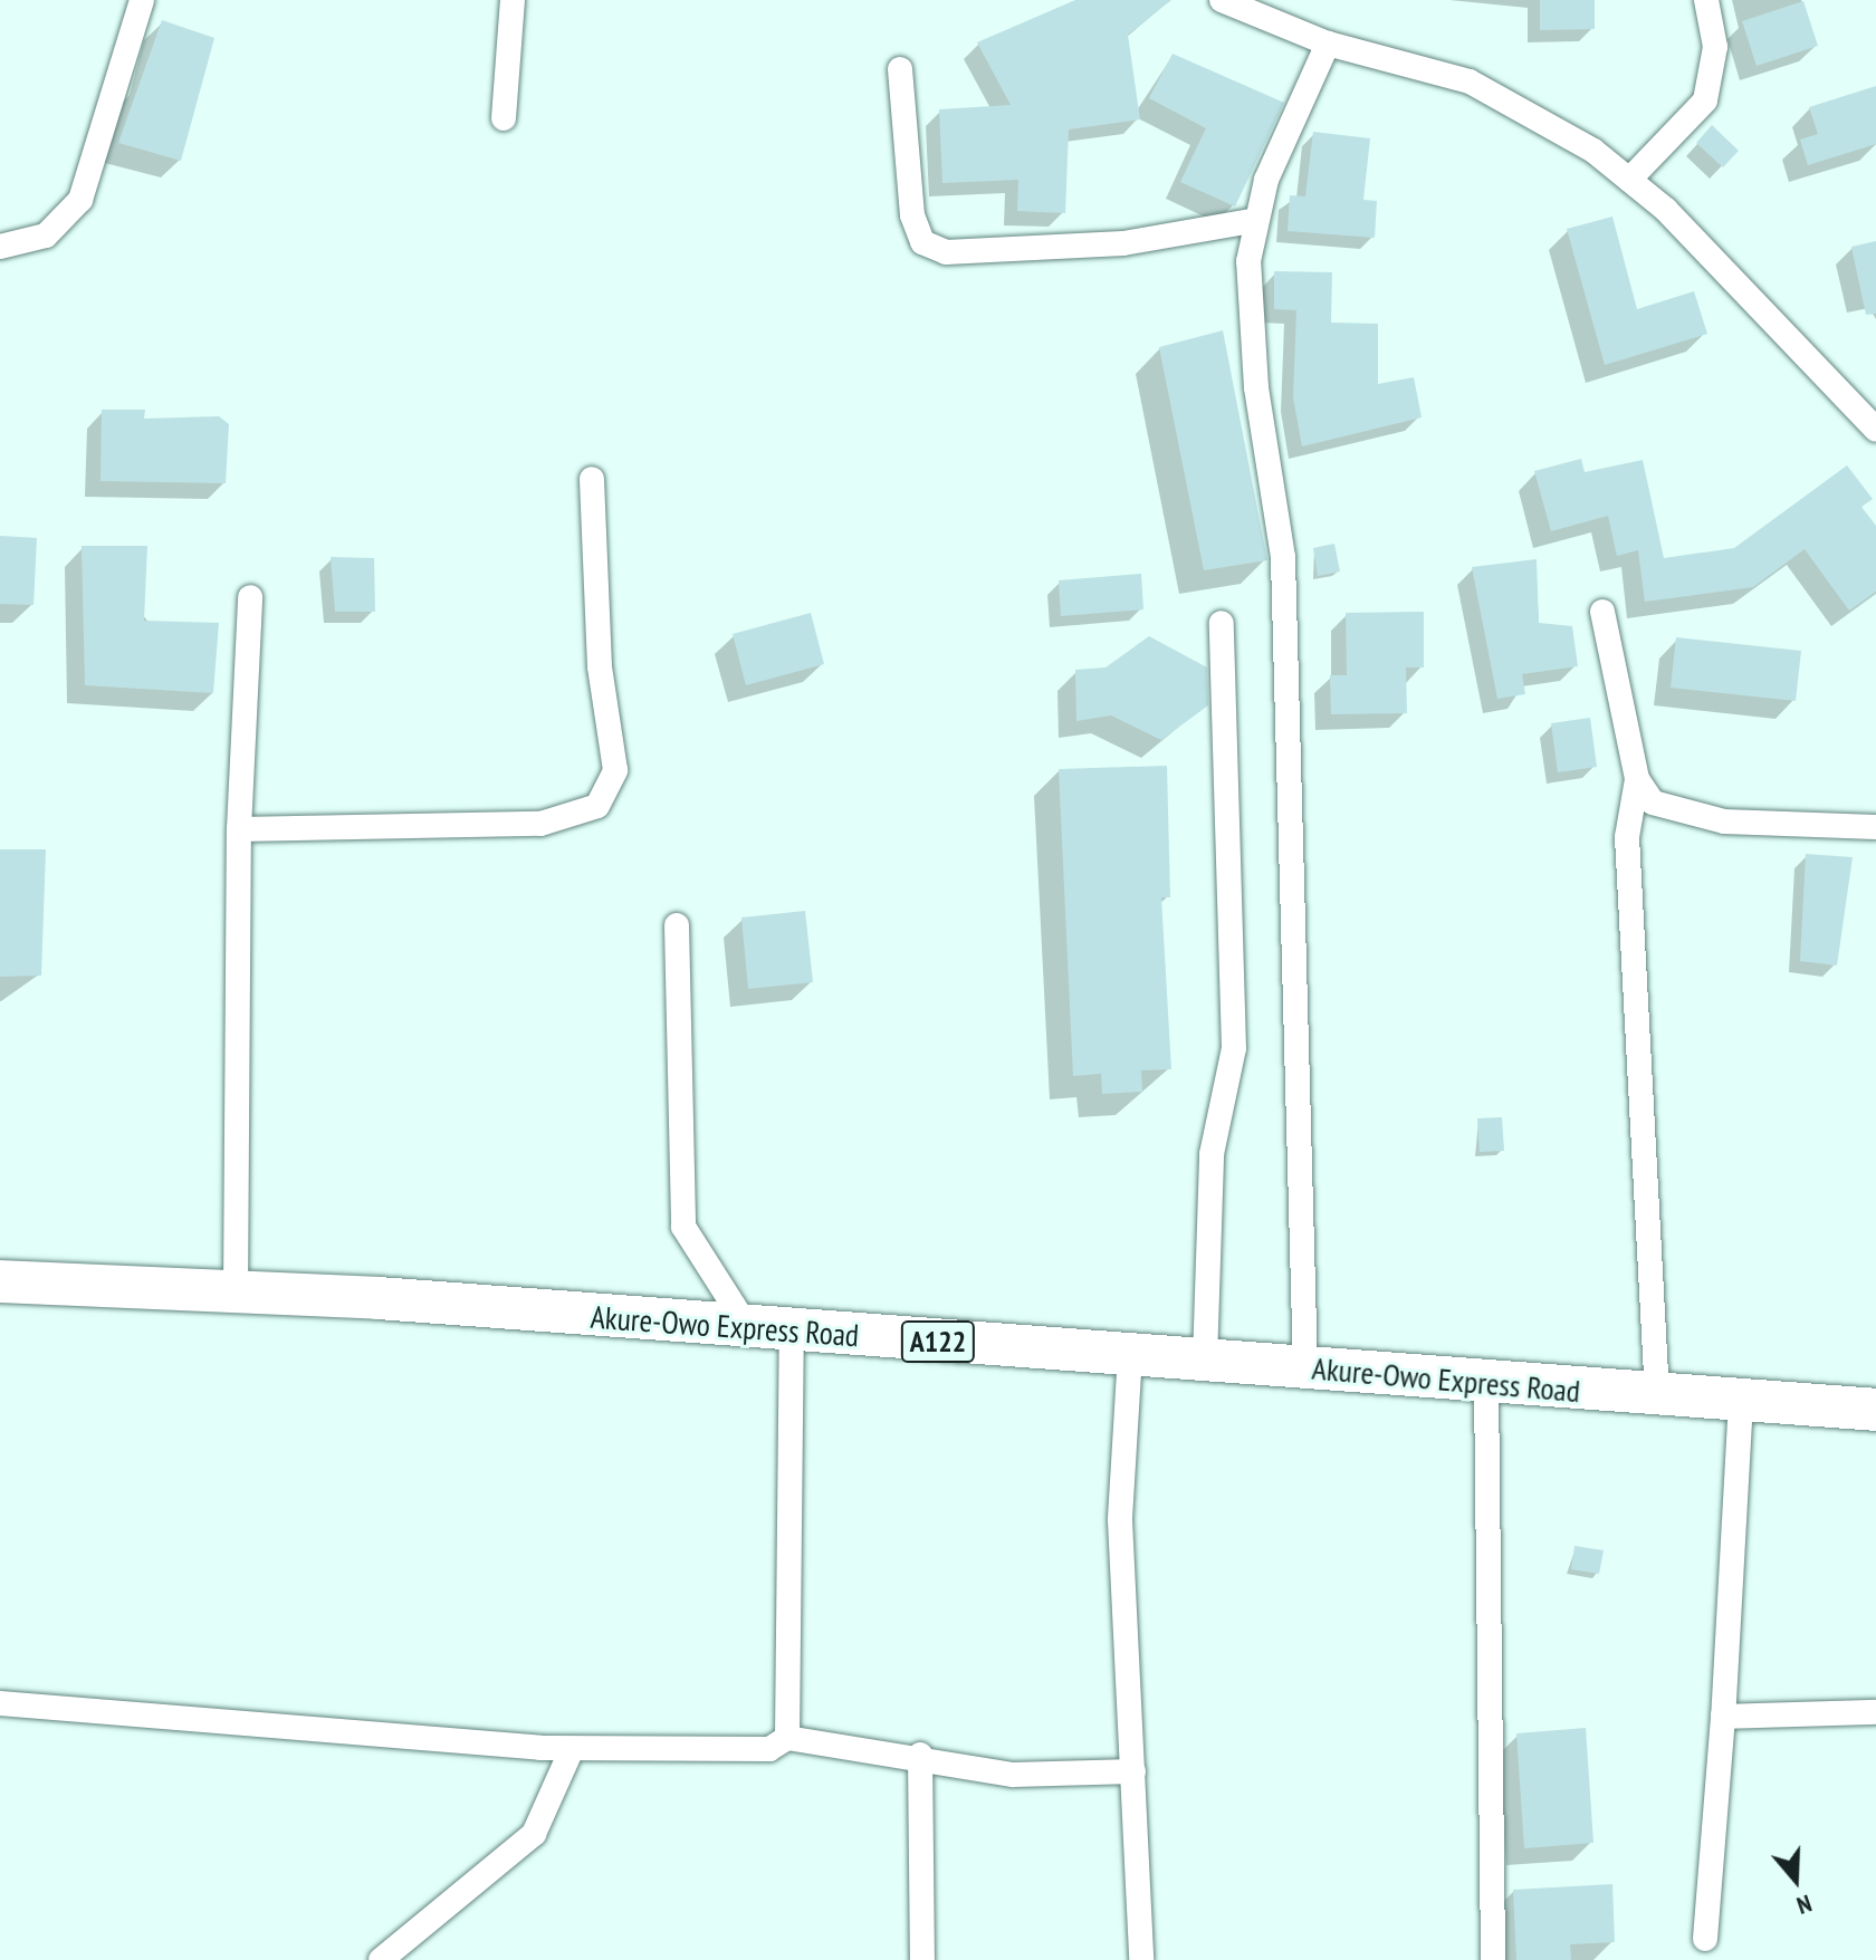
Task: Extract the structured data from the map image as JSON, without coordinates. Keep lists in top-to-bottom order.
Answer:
{
  "streets": {
    "highway": ["Akure-Owo Express Road", "A122"]
  },
  "north": "bottom"
}
